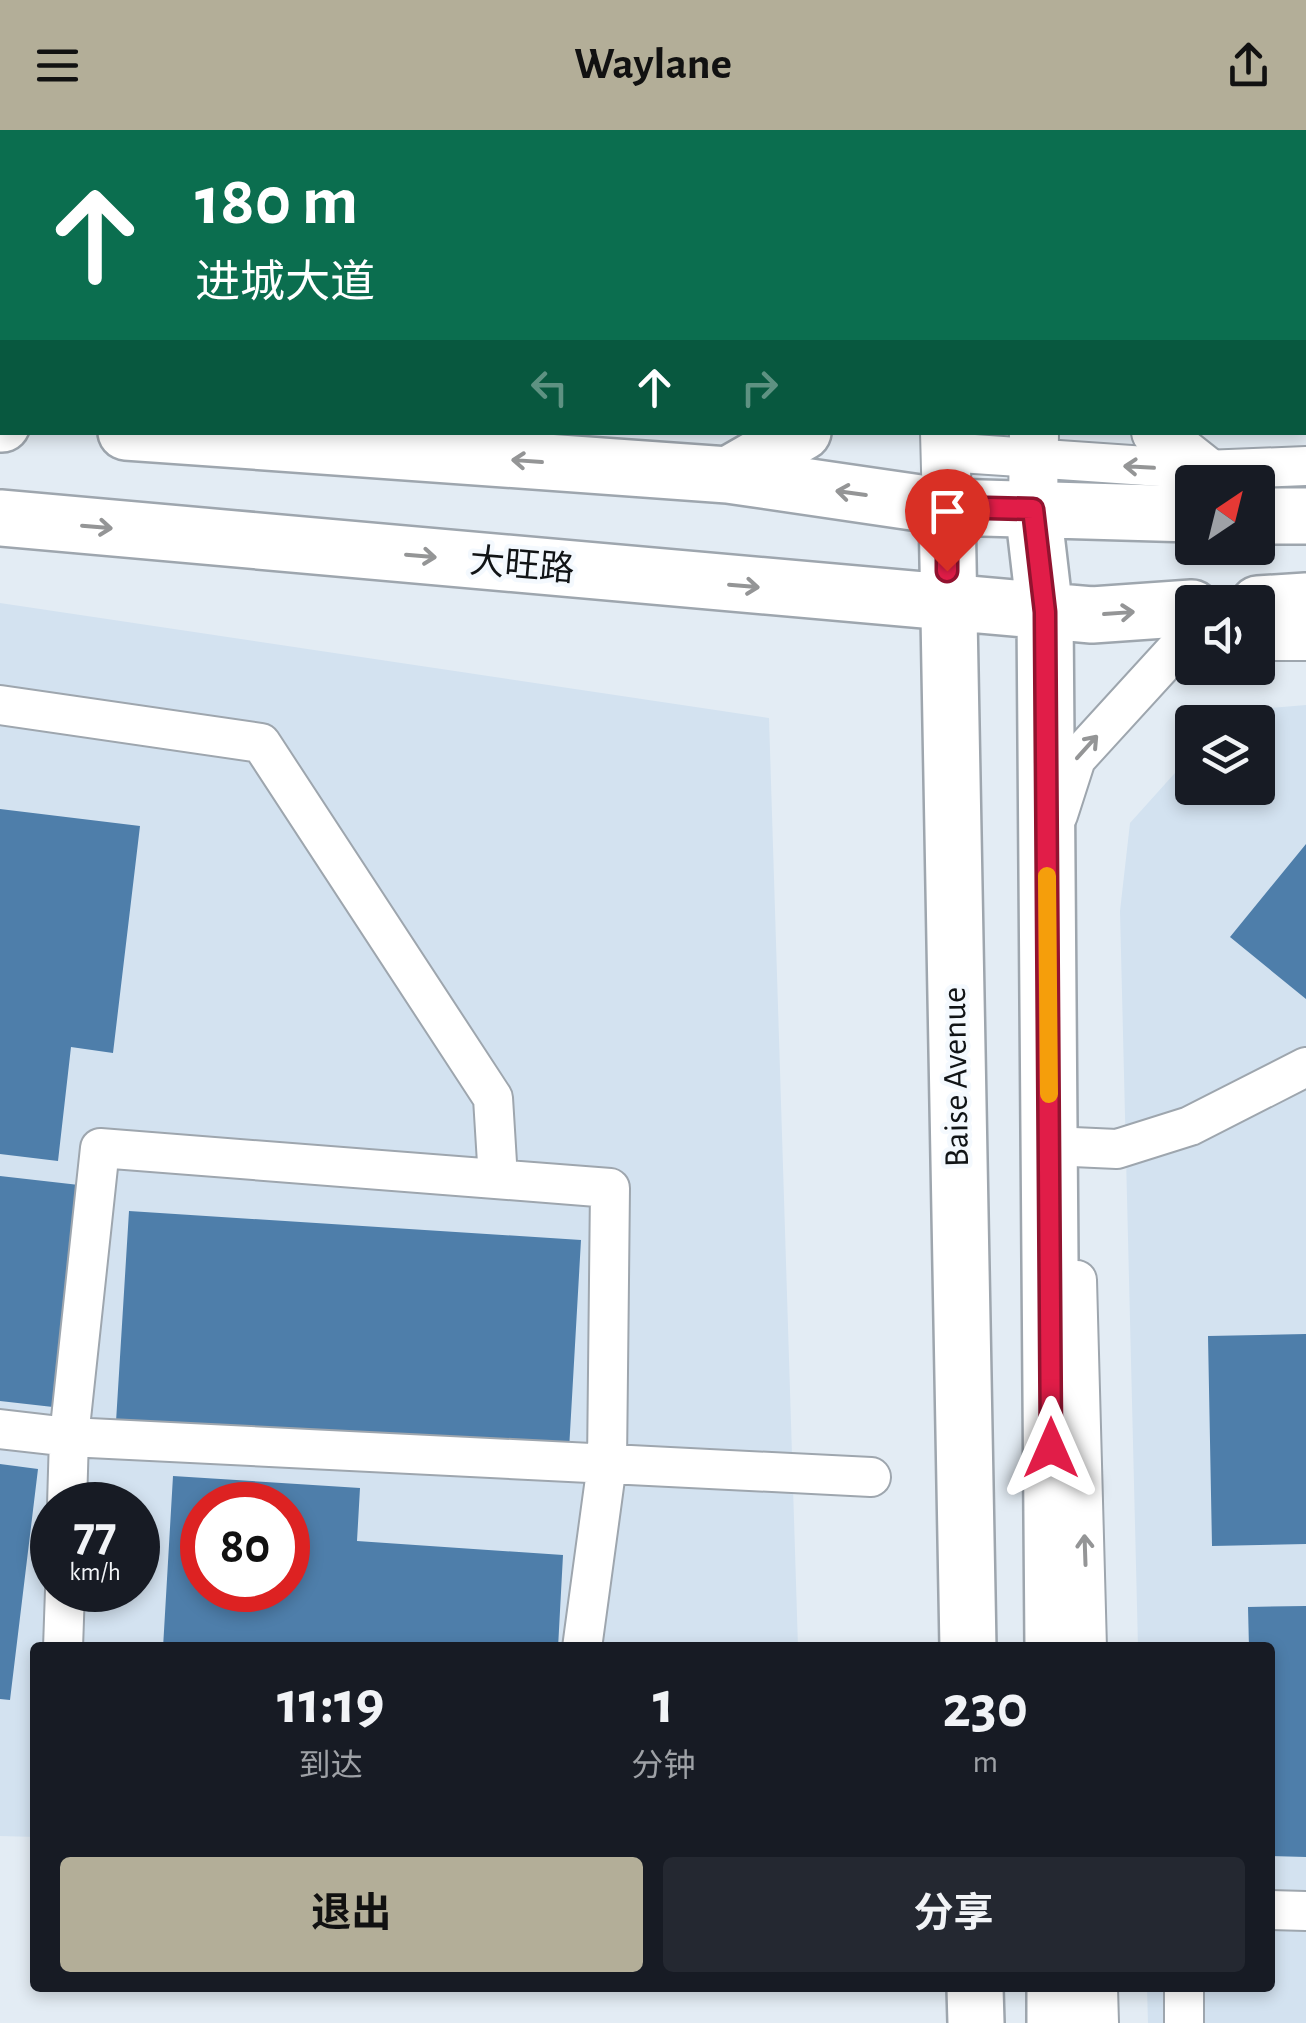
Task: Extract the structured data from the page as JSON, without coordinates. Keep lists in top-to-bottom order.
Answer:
{
  "streets": {
    "highway": ["大旺路", "Baise Avenue"]
  },
  "crossings": [
    ["大旺路", "Baise Avenue"]
  ],
  "north": "top right",
  "page": {
    "header": "Waylane",
    "turn": ["180 m", "进城大道"],
    "speed": "77 km/h",
    "limit": "80",
    "eta": [
      "11:19",
      "到达",
      "1",
      "分钟",
      "230",
      "m"
    ],
    "buttons": ["退出", "分享"]
  }
}
